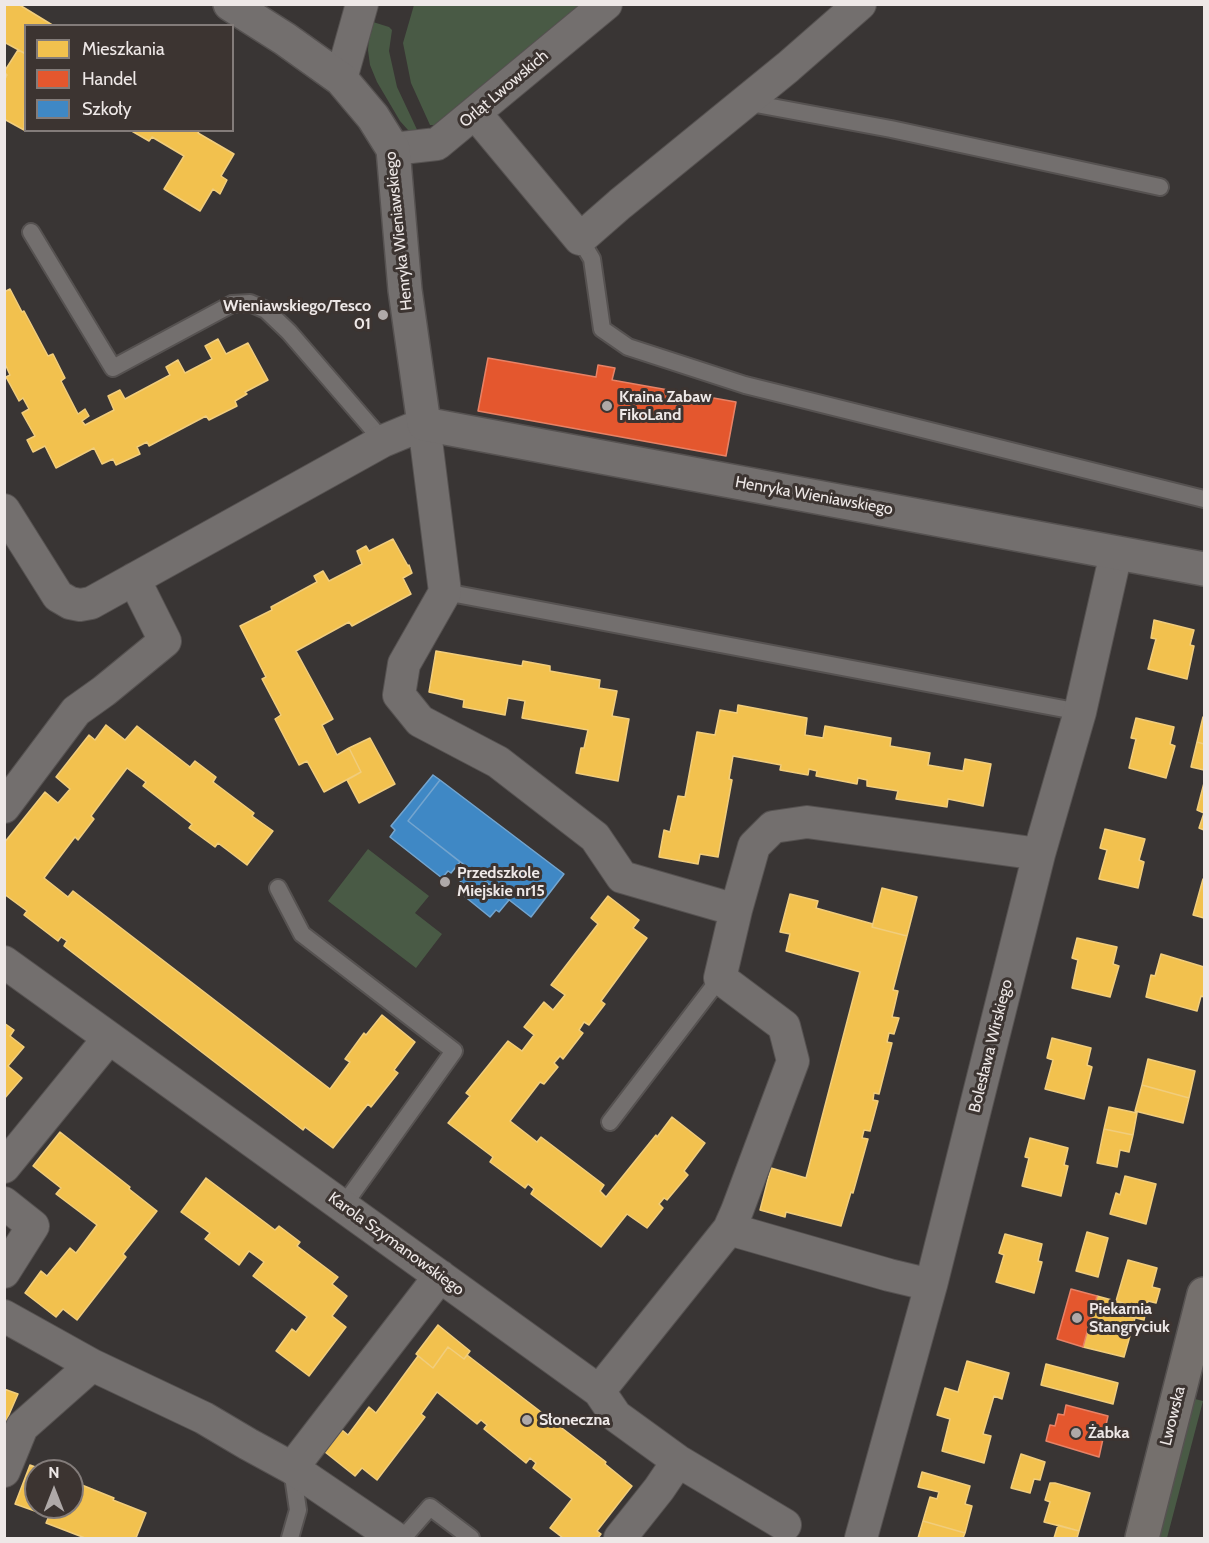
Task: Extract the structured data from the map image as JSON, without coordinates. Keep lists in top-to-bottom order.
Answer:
{
  "streets": {
    "main road": ["Lwowska"],
    "street": [
      "Orląt Lwowskich",
      "Henryka Wieniawskiego",
      "Bolesława Wirskiego",
      "Karola Szymanowskiego"
    ]
  },
  "crossings": [
    ["Orląt Lwowskich", "Henryka Wieniawskiego"],
    ["Henryka Wieniawskiego", "Bolesława Wirskiego"]
  ],
  "places": [
    "Wieniawskiego/Tesco 01",
    "Kraina Zabaw FikoLand",
    "Przedszkole Miejskie nr15",
    "Piekarnia Stangryciuk",
    "Słoneczna",
    "Żabka"
  ],
  "legend": ["Mieszkania", "Handel", "Szkoły"],
  "north": "top"
}
